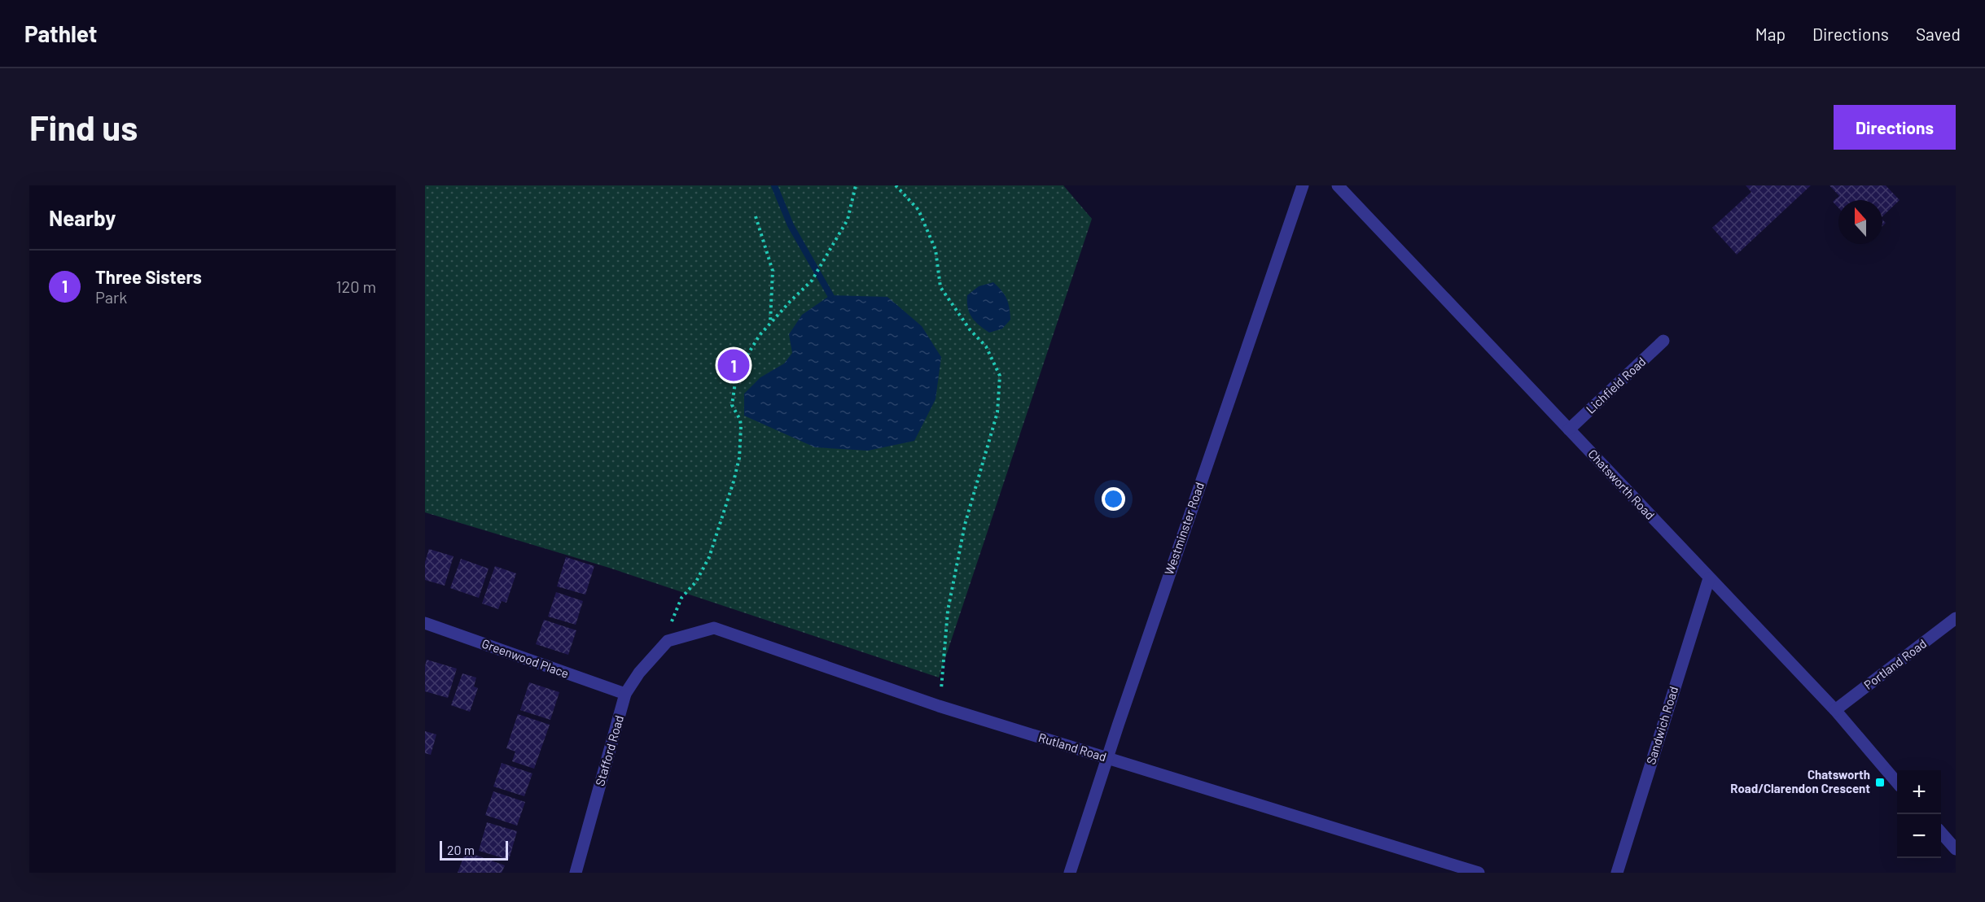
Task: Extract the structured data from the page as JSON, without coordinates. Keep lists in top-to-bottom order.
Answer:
{
  "streets": {
    "street": [
      "Lichfield Road",
      "Chatsworth Road",
      "Westminster Road",
      "Greenwood Place",
      "Portland Road",
      "Sandwich Road",
      "Rutland Road",
      "Stafford Road"
    ]
  },
  "crossings": [
    ["Lichfield Road", "Chatsworth Road"],
    ["Chatsworth Road", "Portland Road"],
    ["Chatsworth Road", "Sandwich Road"],
    ["Westminster Road", "Rutland Road"],
    ["Greenwood Place", "Stafford Road"],
    ["Rutland Road", "Stafford Road"]
  ],
  "places": {
    "transit": ["Chatsworth Road/Clarendon Crescent"]
  },
  "scale_bar": "20 m",
  "north": "top",
  "page": {
    "header": "Pathlet",
    "nav": ["Map", "Directions", "Saved"],
    "buttons": "Directions",
    "title": "Find us",
    "heading": "Nearby",
    "list": [
      {
        "mark": "1",
        "name": "Three Sisters",
        "note": "Park",
        "value": "120 m"
      }
    ],
    "pins": "1",
    "map_buttons": ["+", "−"],
    "scale": "20 m"
  }
}
